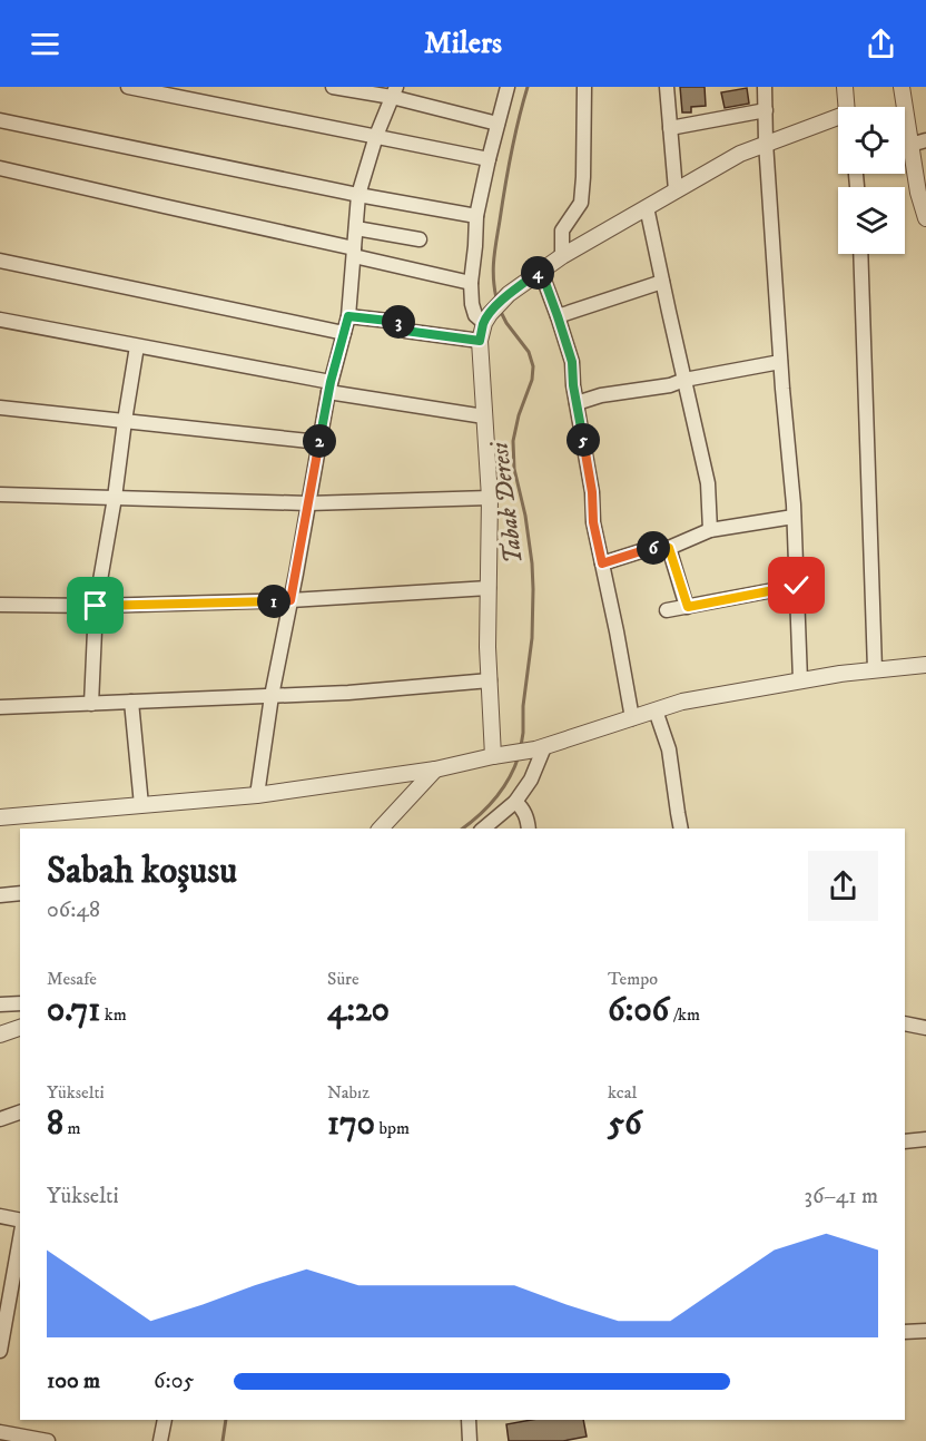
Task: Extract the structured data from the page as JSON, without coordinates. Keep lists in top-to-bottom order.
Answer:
{
  "water": ["Tabak Deresi"],
  "page": {
    "header": "Milers",
    "pins": [
      "4",
      "3",
      "5",
      "2",
      "6",
      "1"
    ],
    "heading": ["Sabah koşusu", "06:48"],
    "stats": [
      ["Mesafe", "0.71 km"],
      ["Süre", "4:20"],
      ["Tempo", "6:06 /km"],
      ["Yükselti", "8 m"],
      ["Nabız", "170 bpm"],
      ["kcal", "56"]
    ],
    "chart": ["Yükselti", "36–41 m"],
    "list": [
      {
        "name": "100 m",
        "note": "6:05"
      }
    ]
  }
}
